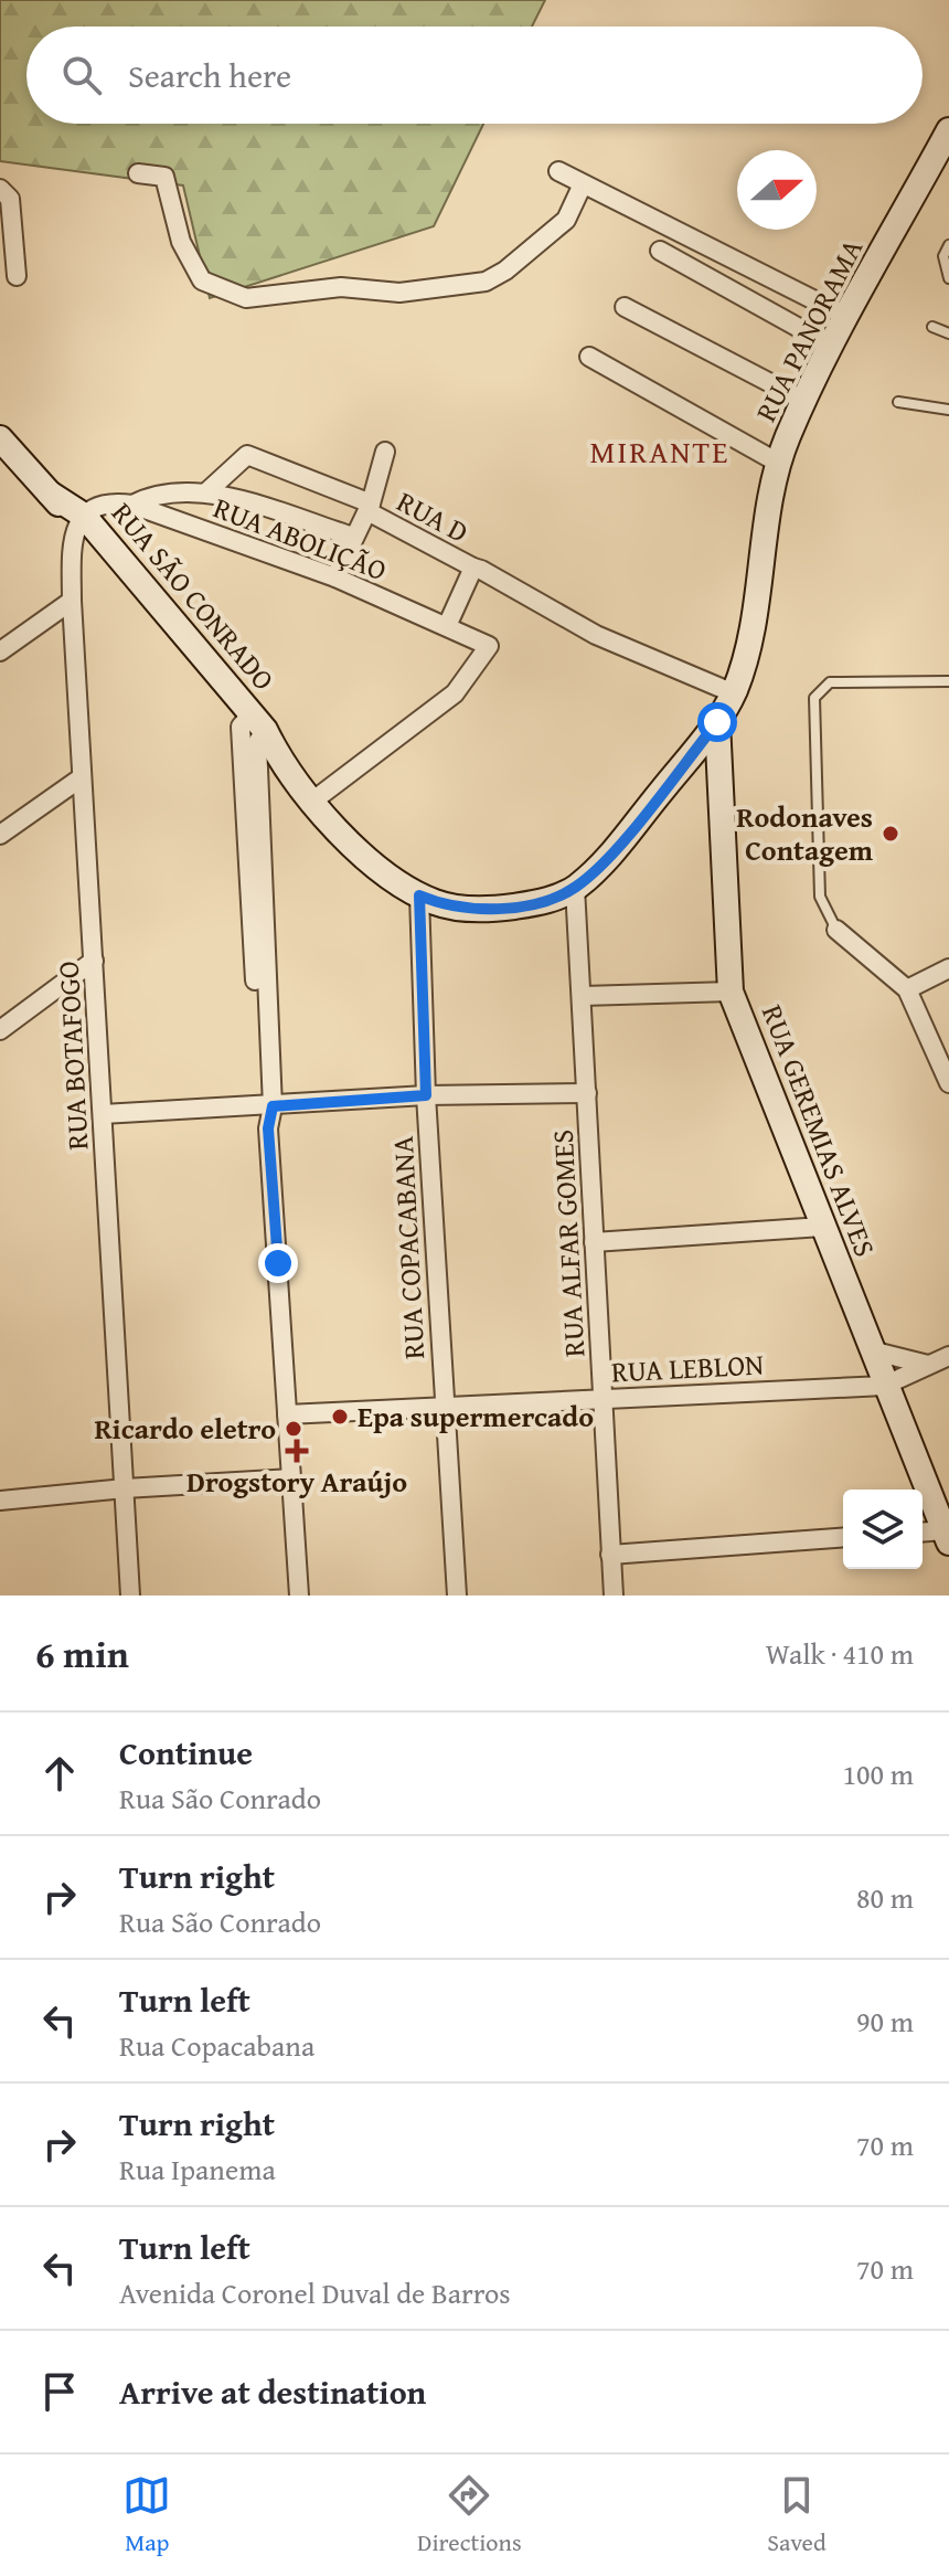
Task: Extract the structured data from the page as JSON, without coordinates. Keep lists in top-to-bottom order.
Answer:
{
  "streets": {
    "street": [
      "RUA PANORAMA",
      "RUA D",
      "RUA ABOLIÇÃO",
      "RUA SÃO CONRADO",
      "RUA BOTAFOGO",
      "RUA GEREMIAS ALVES",
      "RUA ALFAR GOMES",
      "RUA COPACABANA",
      "RUA LEBLON"
    ]
  },
  "crossings": [
    ["RUA PANORAMA", "RUA ABOLIÇÃO"],
    ["RUA PANORAMA", "RUA SÃO CONRADO"],
    ["RUA PANORAMA", "RUA GEREMIAS ALVES"],
    ["RUA D", "RUA ABOLIÇÃO"],
    ["RUA ABOLIÇÃO", "RUA SÃO CONRADO"],
    ["RUA ABOLIÇÃO", "RUA BOTAFOGO"],
    ["RUA SÃO CONRADO", "RUA BOTAFOGO"],
    ["RUA SÃO CONRADO", "RUA GEREMIAS ALVES"],
    ["RUA SÃO CONRADO", "RUA ALFAR GOMES"],
    ["RUA SÃO CONRADO", "RUA COPACABANA"],
    ["RUA GEREMIAS ALVES", "RUA LEBLON"],
    ["RUA ALFAR GOMES", "RUA LEBLON"],
    ["RUA COPACABANA", "RUA LEBLON"]
  ],
  "districts": ["MIRANTE"],
  "places": {
    "other": ["Rodonaves Contagem", "Epa supermercado", "Ricardo eletro"],
    "health": ["Drogstory Araújo"]
  },
  "north": "right",
  "page": {
    "search": "Search here",
    "heading": ["6 min", "Walk · 410 m"],
    "list": [
      ["Continue", "Rua São Conrado", "100 m"],
      ["Turn right", "Rua São Conrado", "80 m"],
      ["Turn left", "Rua Copacabana", "90 m"],
      ["Turn right", "Rua Ipanema", "70 m"],
      ["Turn left", "Avenida Coronel Duval de Barros", "70 m"],
      "Arrive at destination"
    ],
    "nav": ["Map", "Directions", "Saved"]
  }
}
